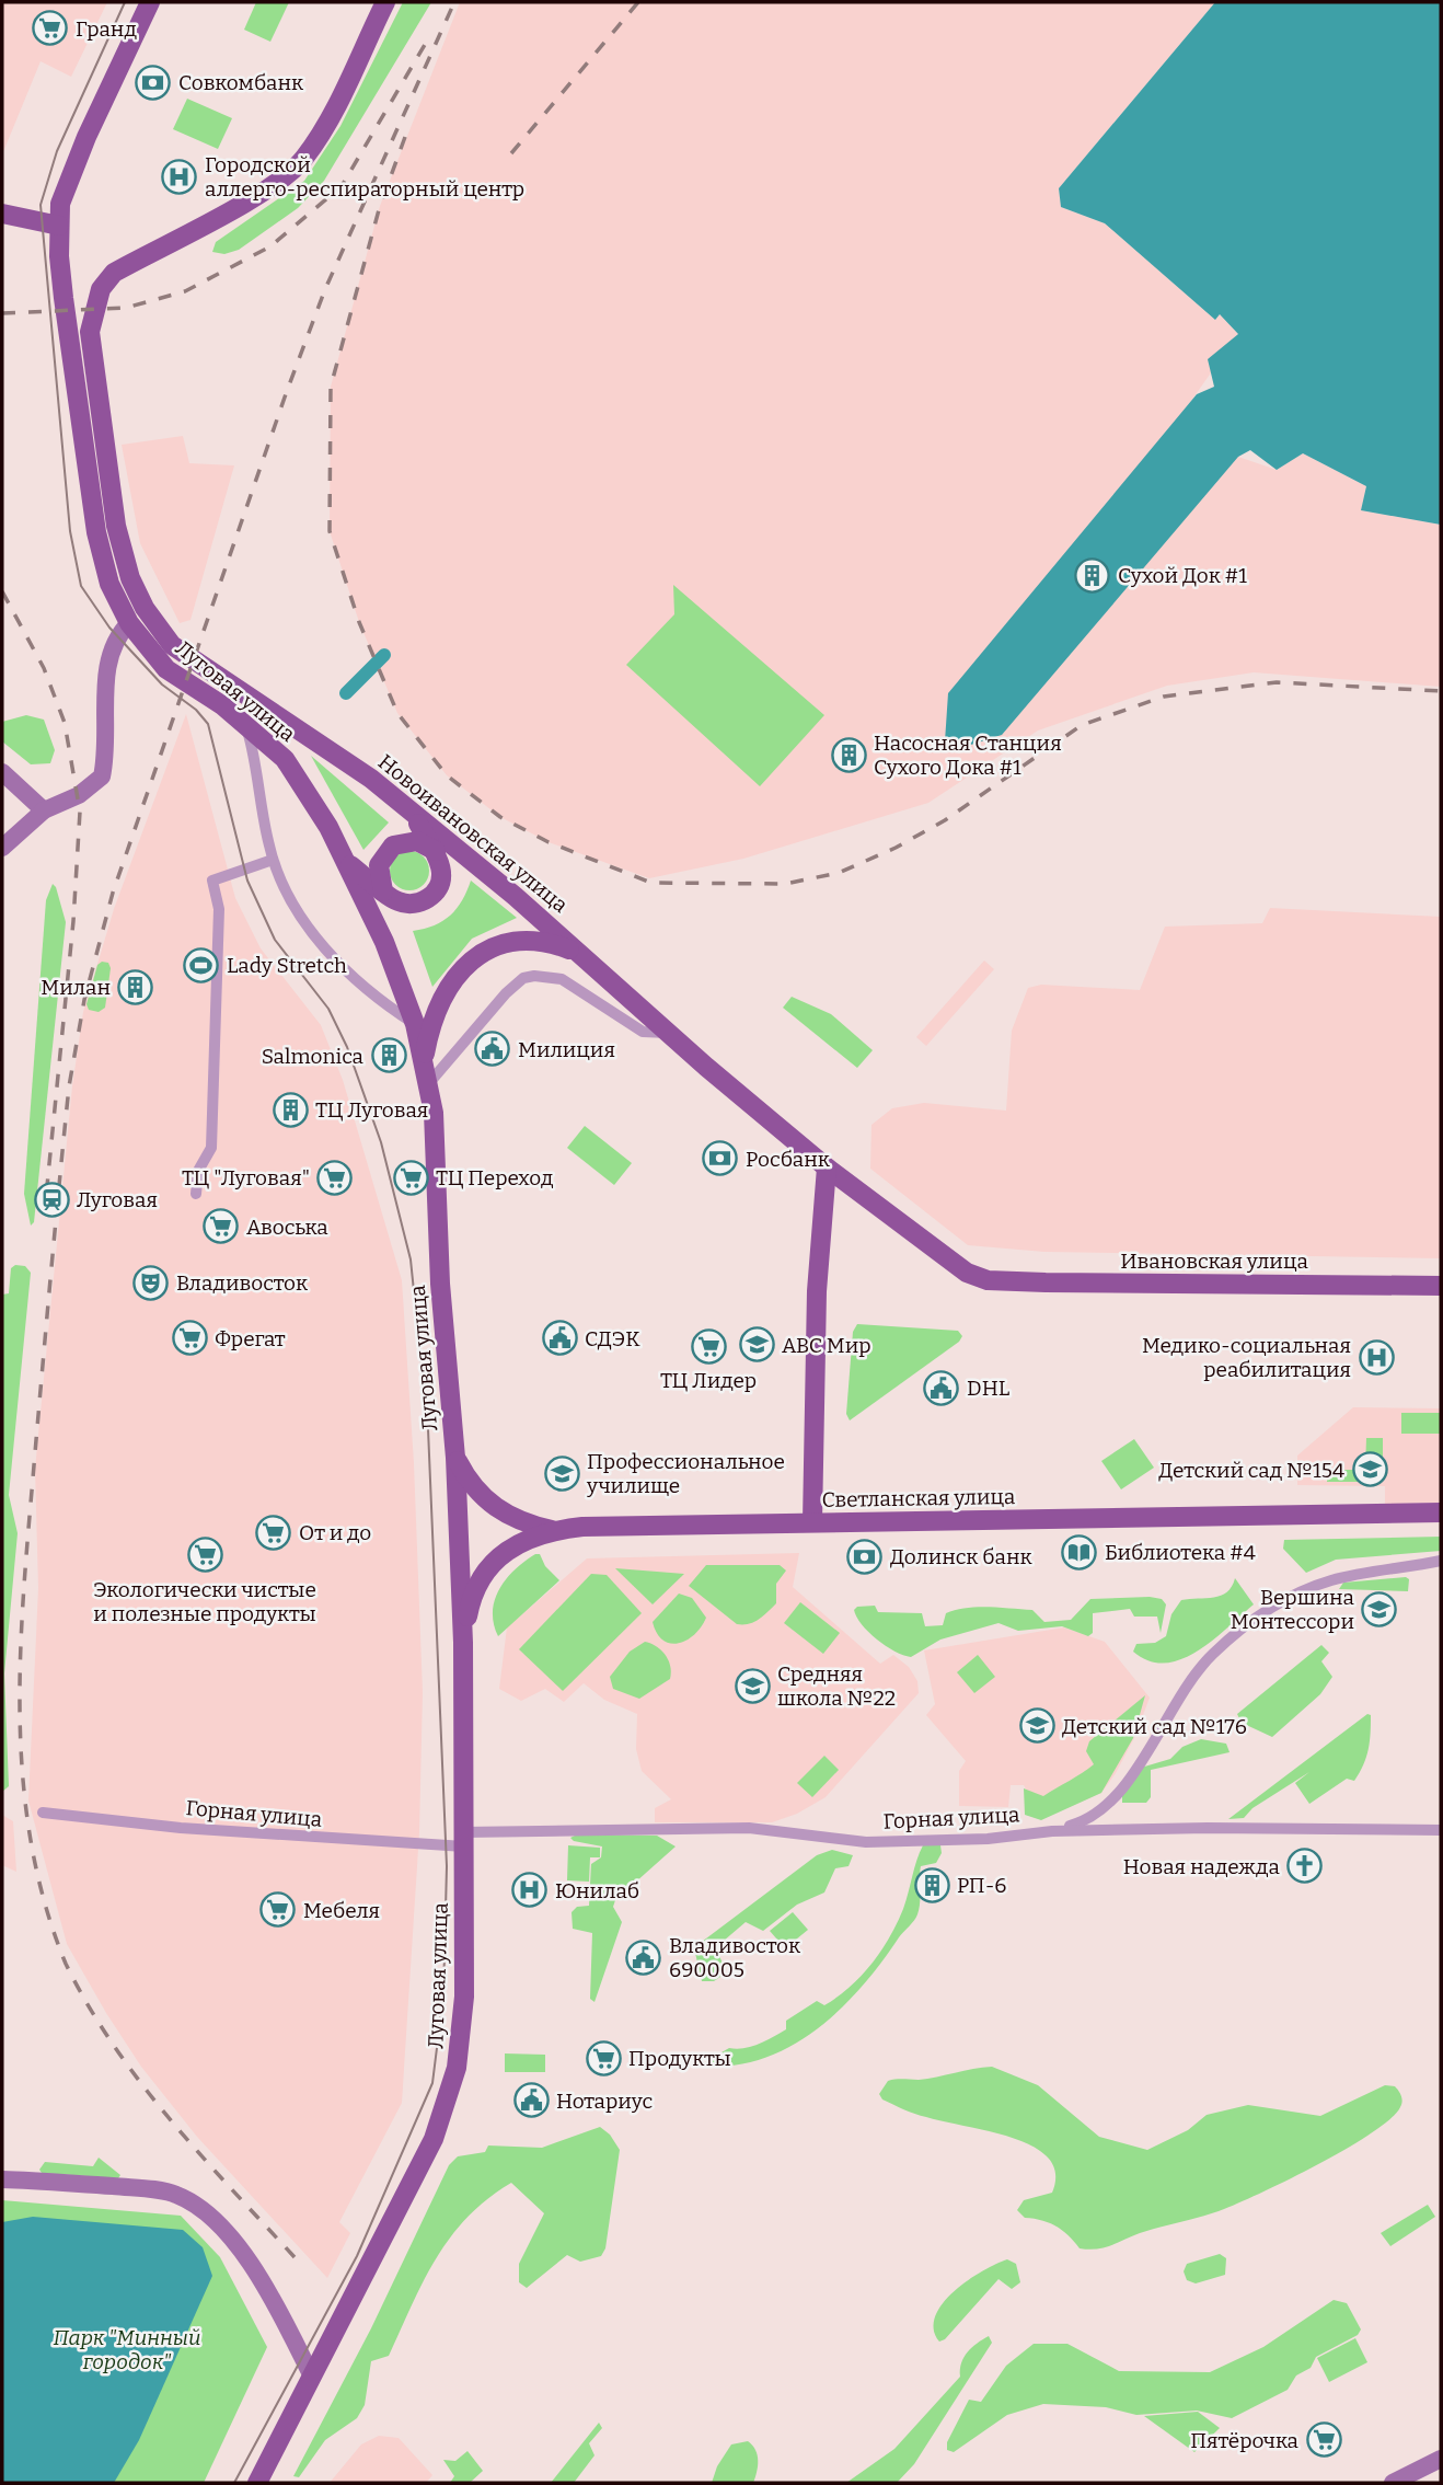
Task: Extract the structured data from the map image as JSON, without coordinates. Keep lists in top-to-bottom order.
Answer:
{
  "streets": {
    "main road": [
      "Луговая улица",
      "Новоивановская улица",
      "Ивановская улица",
      "Светланская улица"
    ],
    "street": ["Горная улица"]
  },
  "crossings": [
    ["Луговая улица", "Светланская улица"],
    ["Луговая улица", "Горная улица"],
    ["Новоивановская улица", "Ивановская улица"]
  ],
  "parks": ["Парк \"Минный городок\""],
  "places": {
    "supermarket": [
      "Гранд",
      "ТЦ \"Луговая\"",
      "ТЦ Переход",
      "Авоська",
      "Фрегат",
      "ТЦ Лидер",
      "От и до",
      "Экологически чистые и полезные продукты",
      "Мебеля",
      "Продукты",
      "Пятёрочка"
    ],
    "bank": ["Совкомбанк", "Росбанк", "Долинск банк"],
    "hospital": ["Городской аллерго-респираторный центр", "Медико-социальная реабилитация", "Юнилаб"],
    "building": [
      "Сухой Док #1",
      "Насосная Станция Сухого Дока #1",
      "Милан",
      "Salmonica",
      "ТЦ Луговая",
      "РП-6"
    ],
    "sports": ["Lady Stretch"],
    "public building": [
      "Милиция",
      "СДЭК",
      "DHL",
      "Владивосток 690005",
      "Нотариус"
    ],
    "station": ["Луговая"],
    "theatre": ["Владивосток"],
    "school or university": [
      "ABC Мир",
      "Детский сад №154",
      "Профессиональное училище",
      "Вершина Монтессори",
      "Средняя школа №22",
      "Детский сад №176"
    ],
    "library": ["Библиотека #4"],
    "church": ["Новая надежда"]
  }
}
